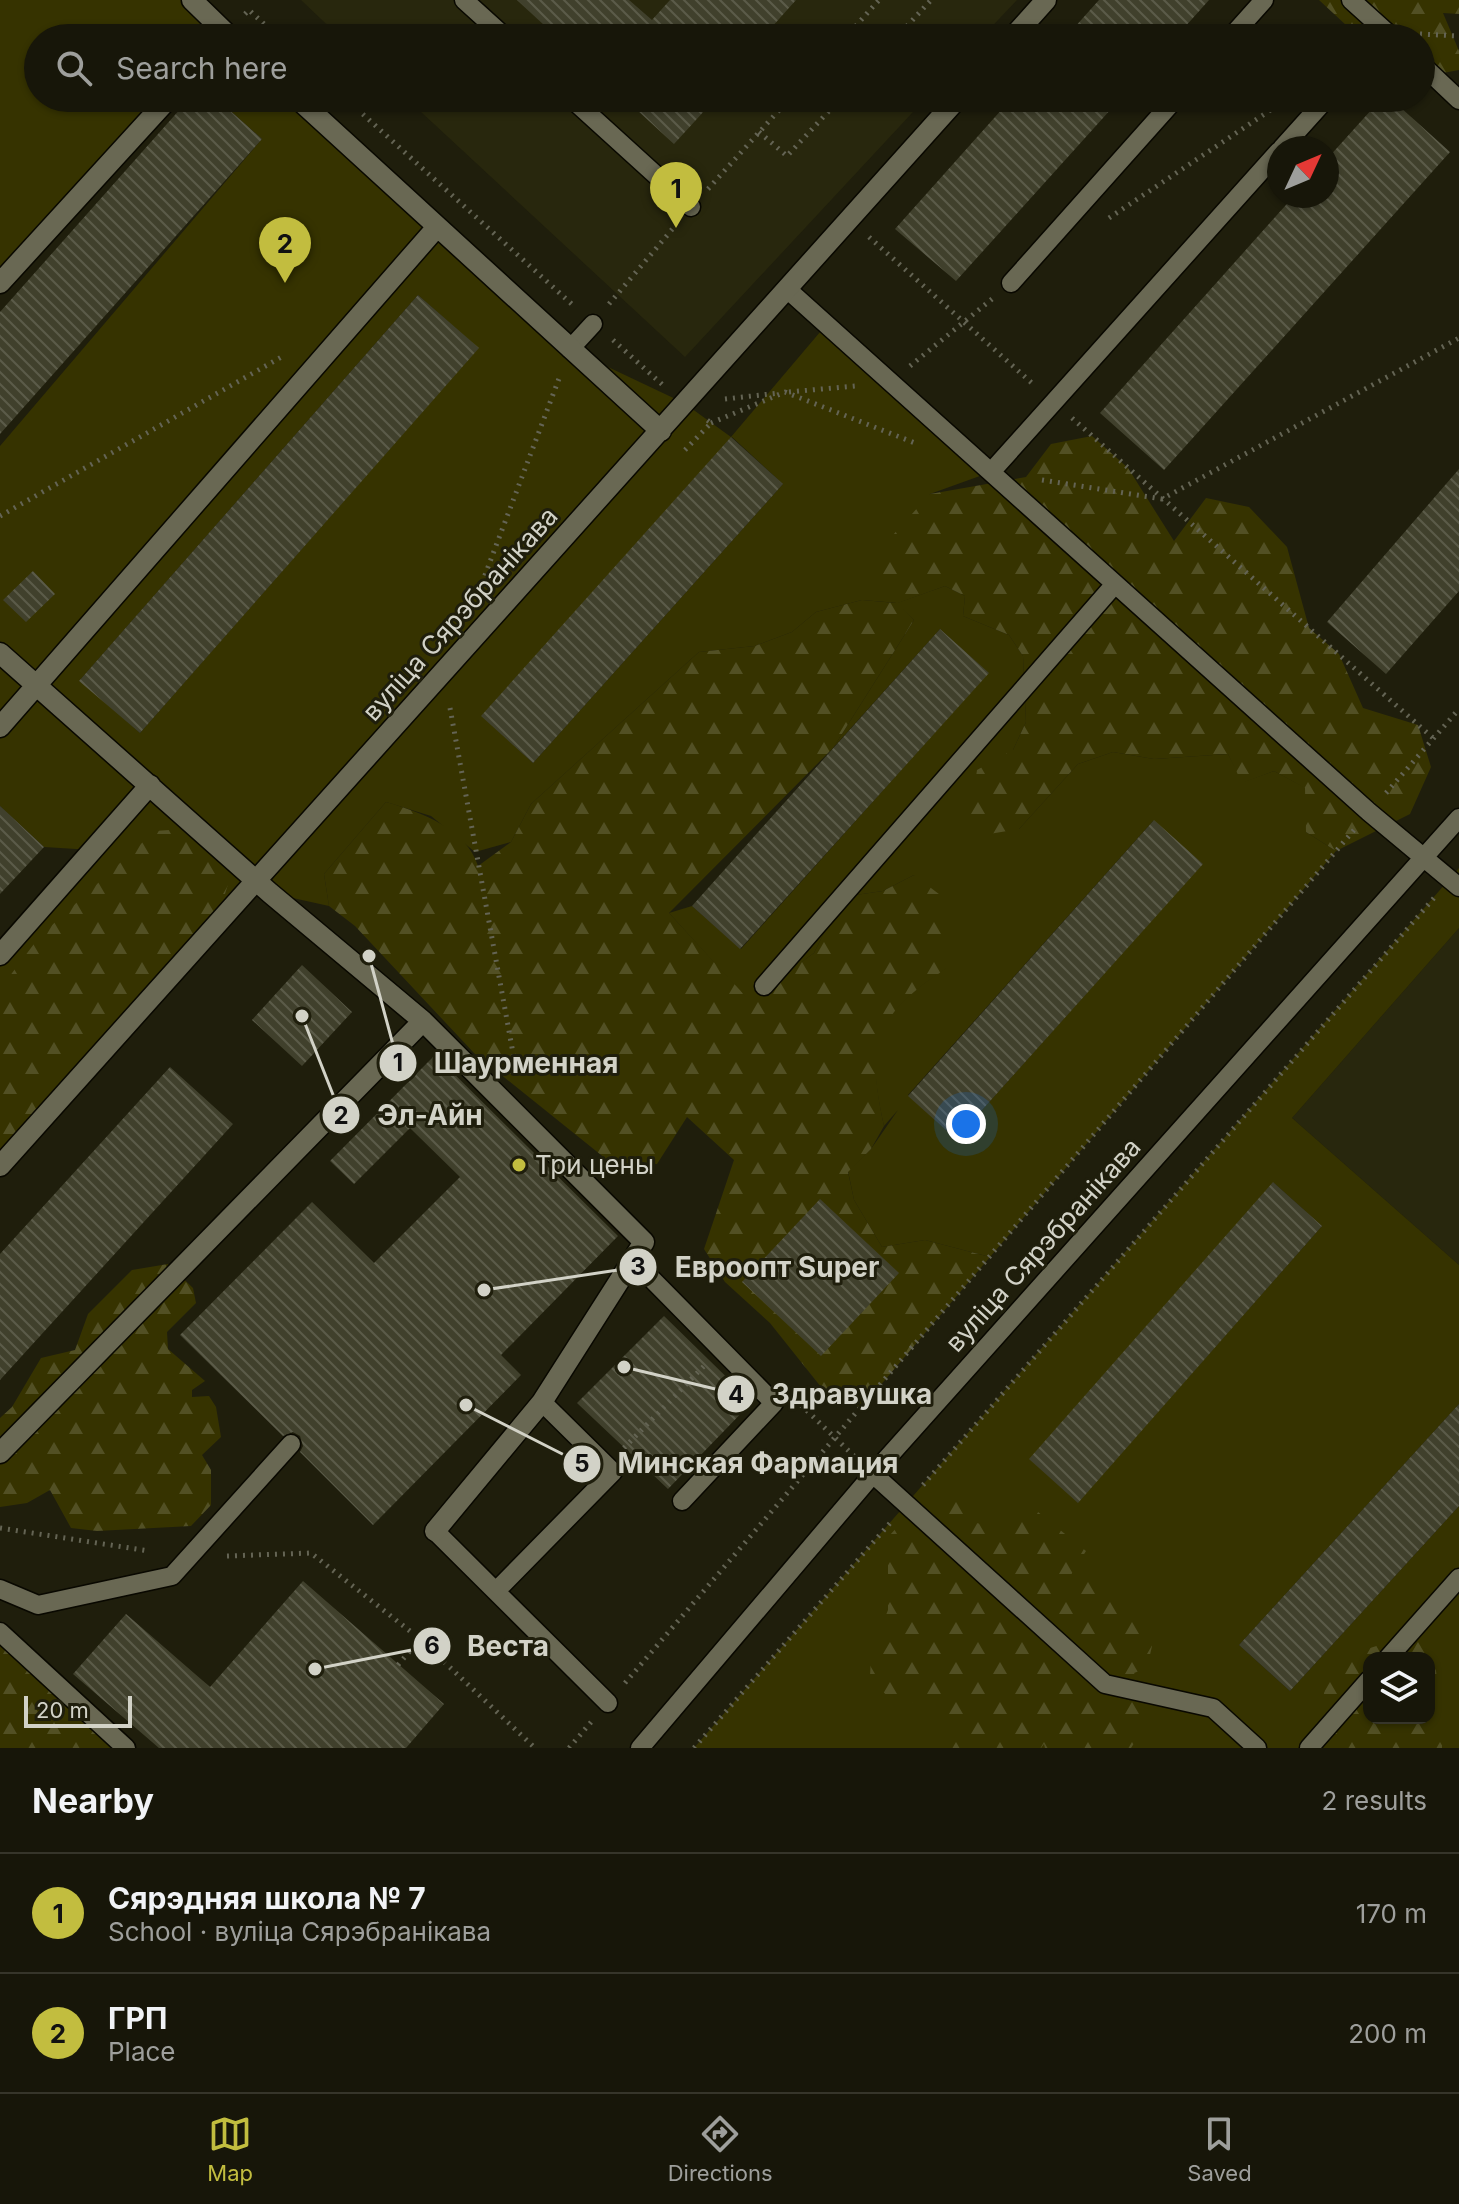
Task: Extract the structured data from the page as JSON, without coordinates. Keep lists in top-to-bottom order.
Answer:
{
  "streets": {
    "street": ["вуліца Сярэбранікава"]
  },
  "places": [
    "Шаурменная",
    "Эл-Айн",
    "Три цены",
    "Евроопт Super",
    "Здравушка",
    "Минская Фармация",
    "Веста"
  ],
  "scale_bar": "20 m",
  "north": "top right",
  "page": {
    "search": "Search here",
    "pins": ["1", "2"],
    "scale": "20 m",
    "heading": ["Nearby", "2 results"],
    "list": [
      {
        "mark": "1",
        "name": "Сярэдняя школа № 7",
        "note": "School · вуліца Сярэбранікава",
        "value": "170 m"
      },
      {
        "mark": "2",
        "name": "ГРП",
        "note": "Place",
        "value": "200 m"
      }
    ],
    "nav": ["Map", "Directions", "Saved"]
  }
}
